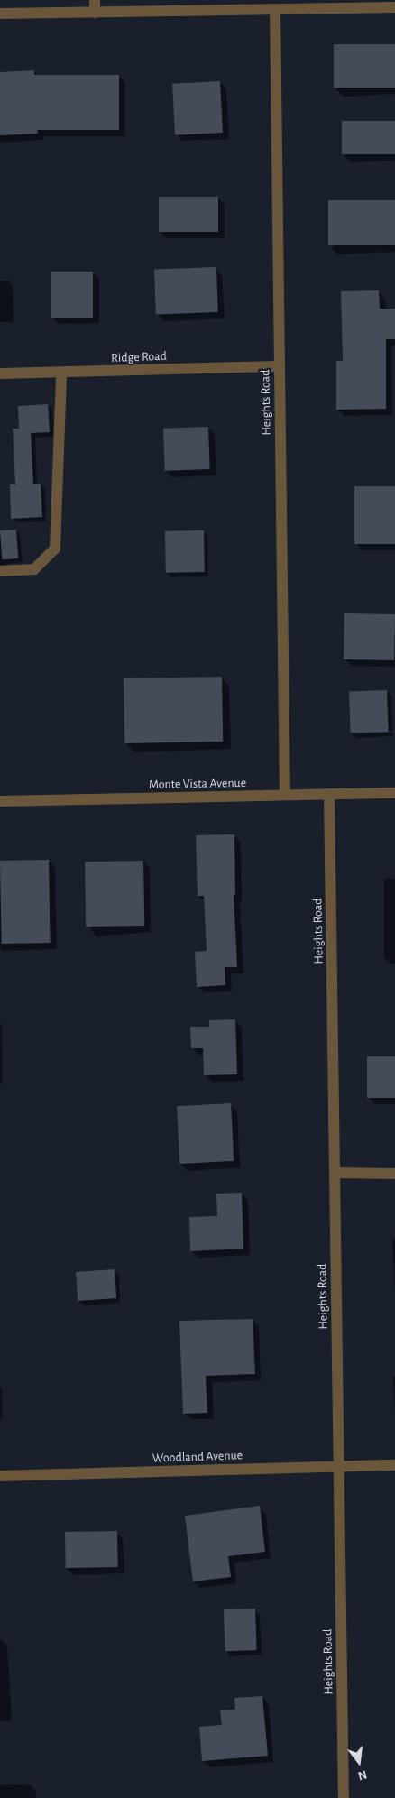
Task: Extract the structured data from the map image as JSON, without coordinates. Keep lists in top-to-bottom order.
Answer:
{
  "streets": {
    "street": [
      "Ridge Road",
      "Heights Road",
      "Monte Vista Avenue",
      "Woodland Avenue"
    ]
  },
  "crossings": [
    ["Ridge Road", "Heights Road"],
    ["Heights Road", "Monte Vista Avenue"],
    ["Heights Road", "Woodland Avenue"]
  ],
  "north": "bottom"
}
